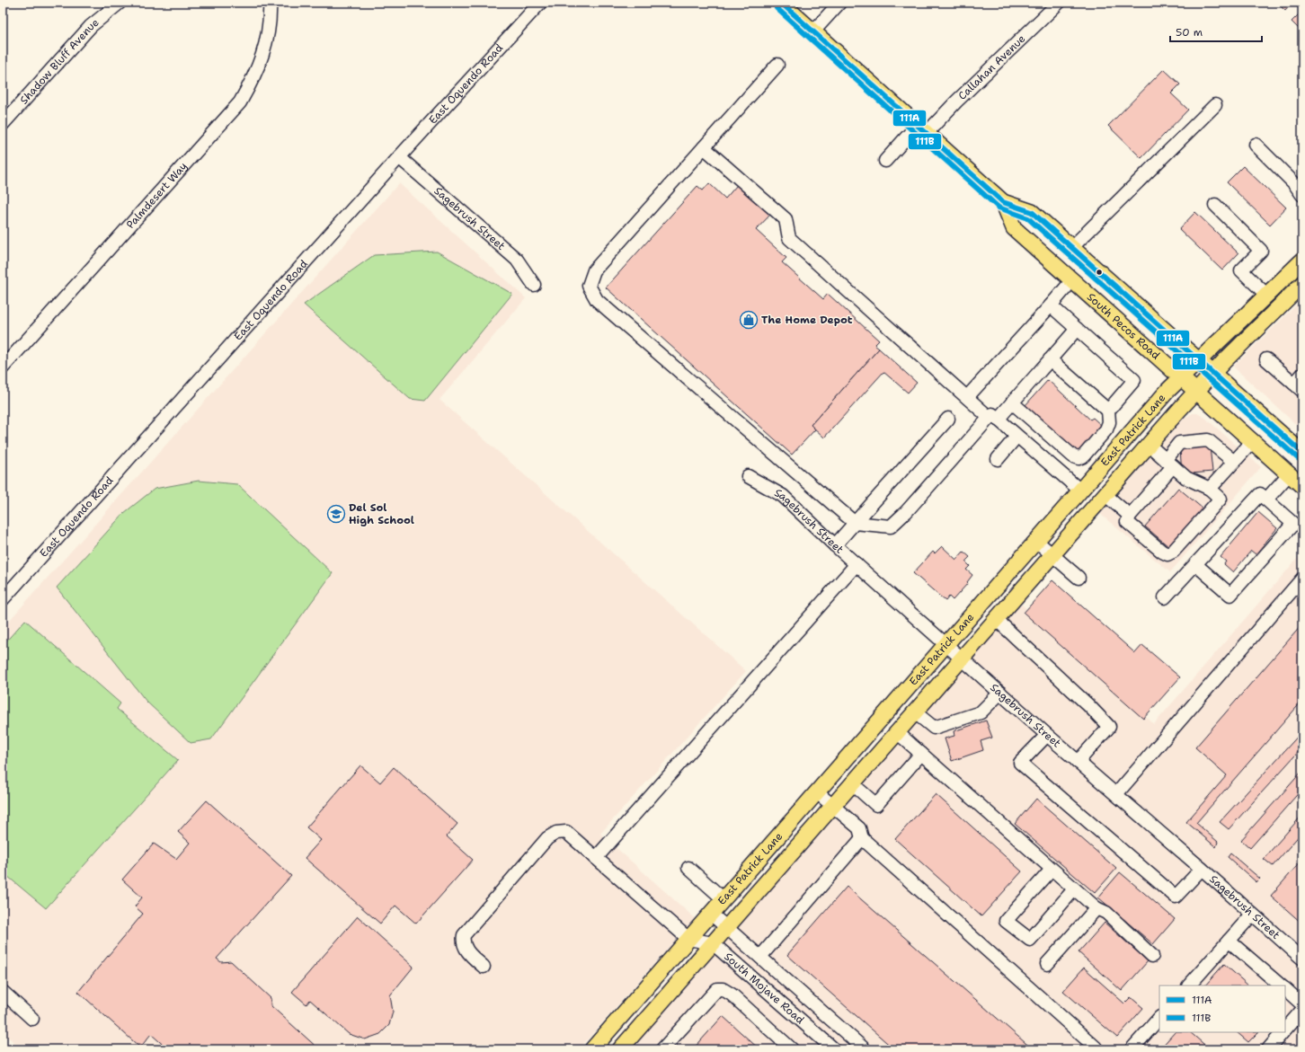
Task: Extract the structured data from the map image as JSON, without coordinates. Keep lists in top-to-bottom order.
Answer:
{
  "streets": {
    "main road": ["South Pecos Road", "East Patrick Lane"],
    "street": [
      "Shadow Bluff Avenue",
      "Callahan Avenue",
      "East Oquendo Road",
      "Palmdesert Way",
      "Sagebrush Street",
      "South Mojave Road"
    ]
  },
  "crossings": [
    ["Callahan Avenue", "South Pecos Road"],
    ["East Oquendo Road", "Sagebrush Street"],
    ["Sagebrush Street", "East Patrick Lane"],
    ["South Pecos Road", "East Patrick Lane"],
    ["East Patrick Lane", "South Mojave Road"]
  ],
  "places": {
    "shop": ["The Home Depot"],
    "school or university": ["Del Sol High School"]
  },
  "lines": ["transit line 111A", "transit line 111B"],
  "legend": ["111A", "111B"],
  "scale_bar": "50 m"
}
